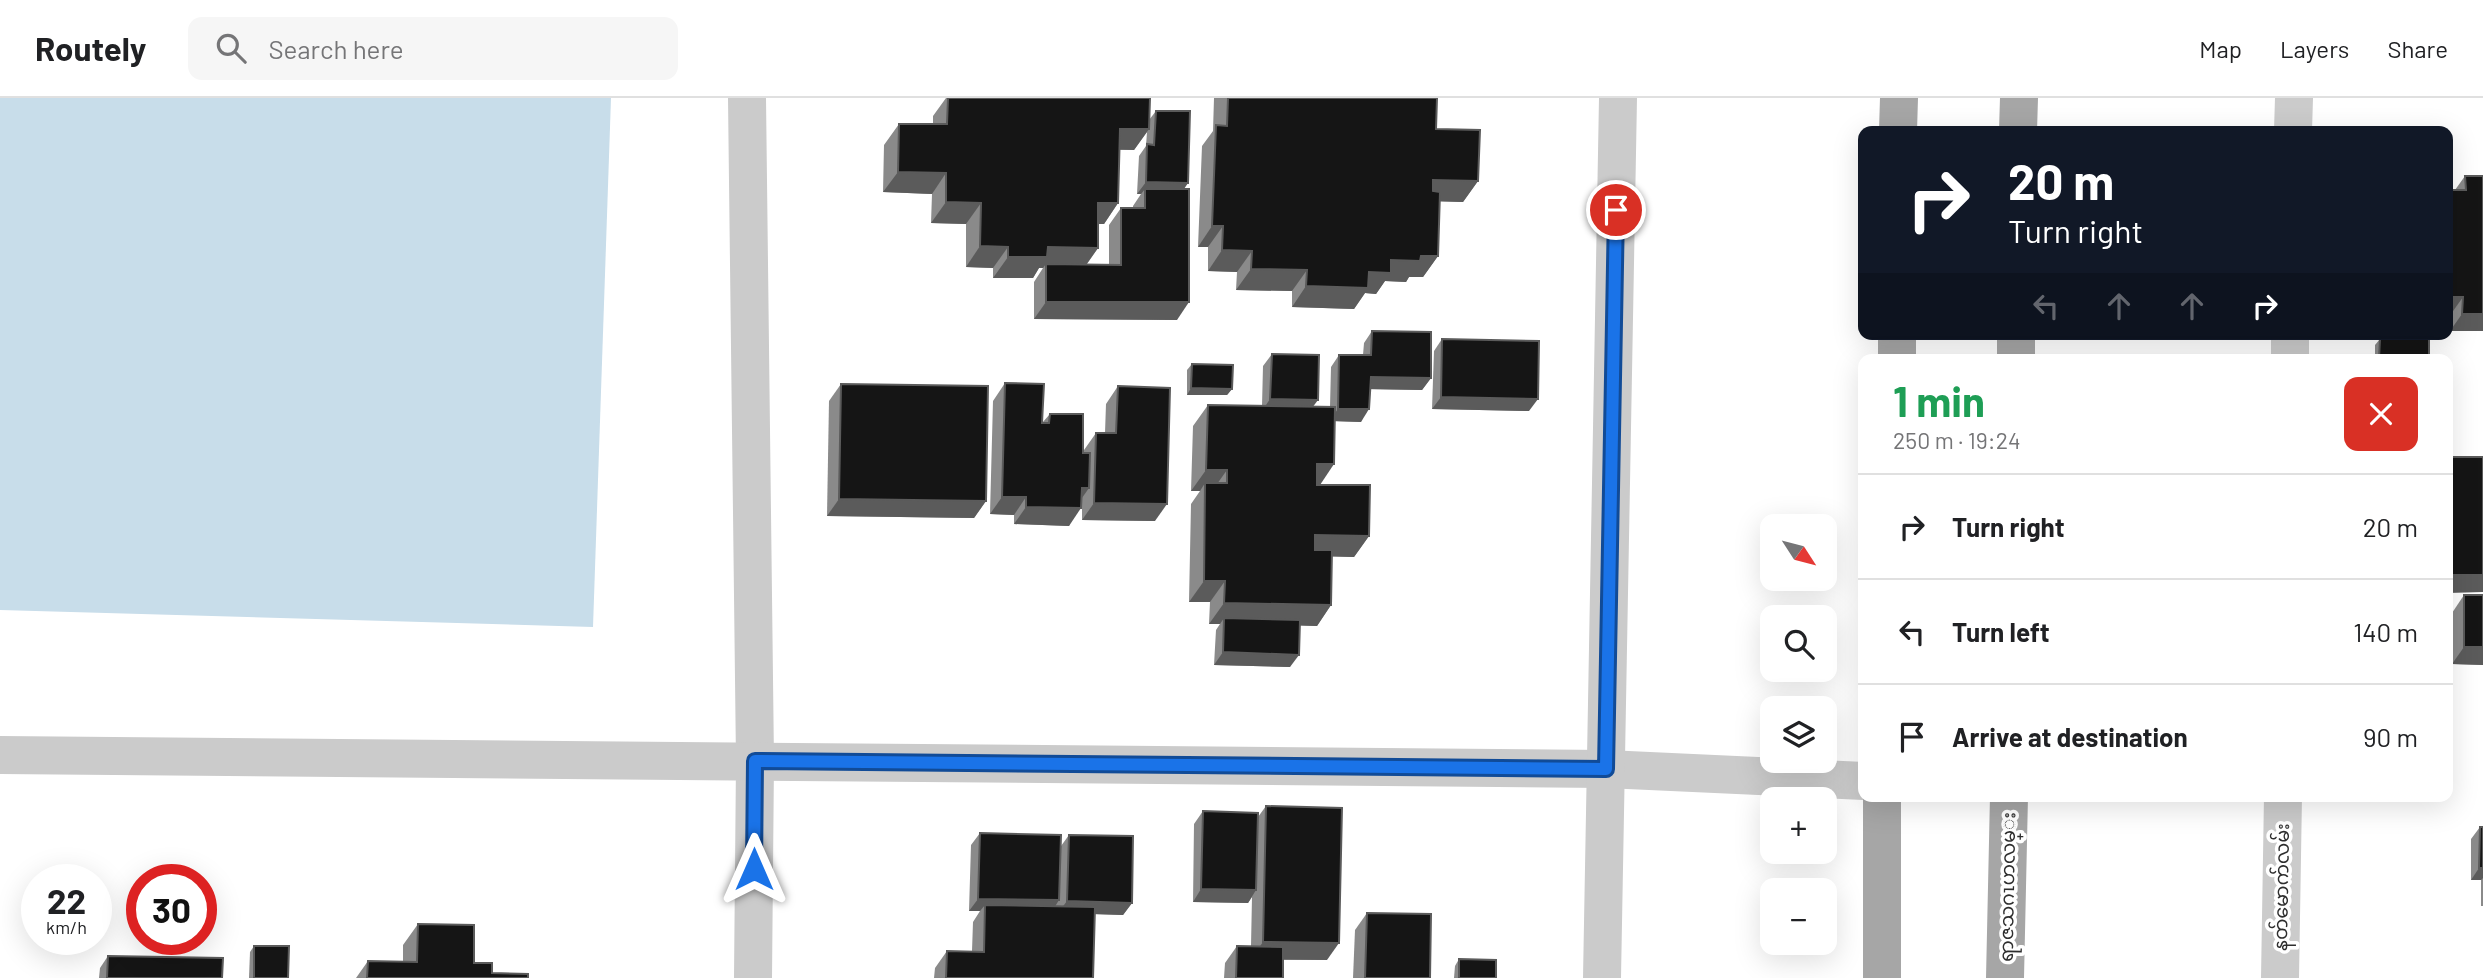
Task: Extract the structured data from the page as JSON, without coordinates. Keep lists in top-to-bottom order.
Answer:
{
  "streets": {
    "main road": ["ရာဇသဂၤဟလမ္း"],
    "street": ["နတ်မောက်လမ်း"]
  },
  "north": "bottom right",
  "page": {
    "header": "Routely",
    "search": "Search here",
    "nav": ["Map", "Layers", "Share"],
    "turn": ["20 m", "Turn right"],
    "heading": ["1 min", "250 m · 19:24"],
    "list": [
      {
        "name": "Turn right",
        "value": "20 m"
      },
      {
        "name": "Turn left",
        "value": "140 m"
      },
      {
        "name": "Arrive at destination",
        "value": "90 m"
      }
    ],
    "map_buttons": ["+", "−"],
    "speed": "22 km/h",
    "limit": "30"
  }
}
